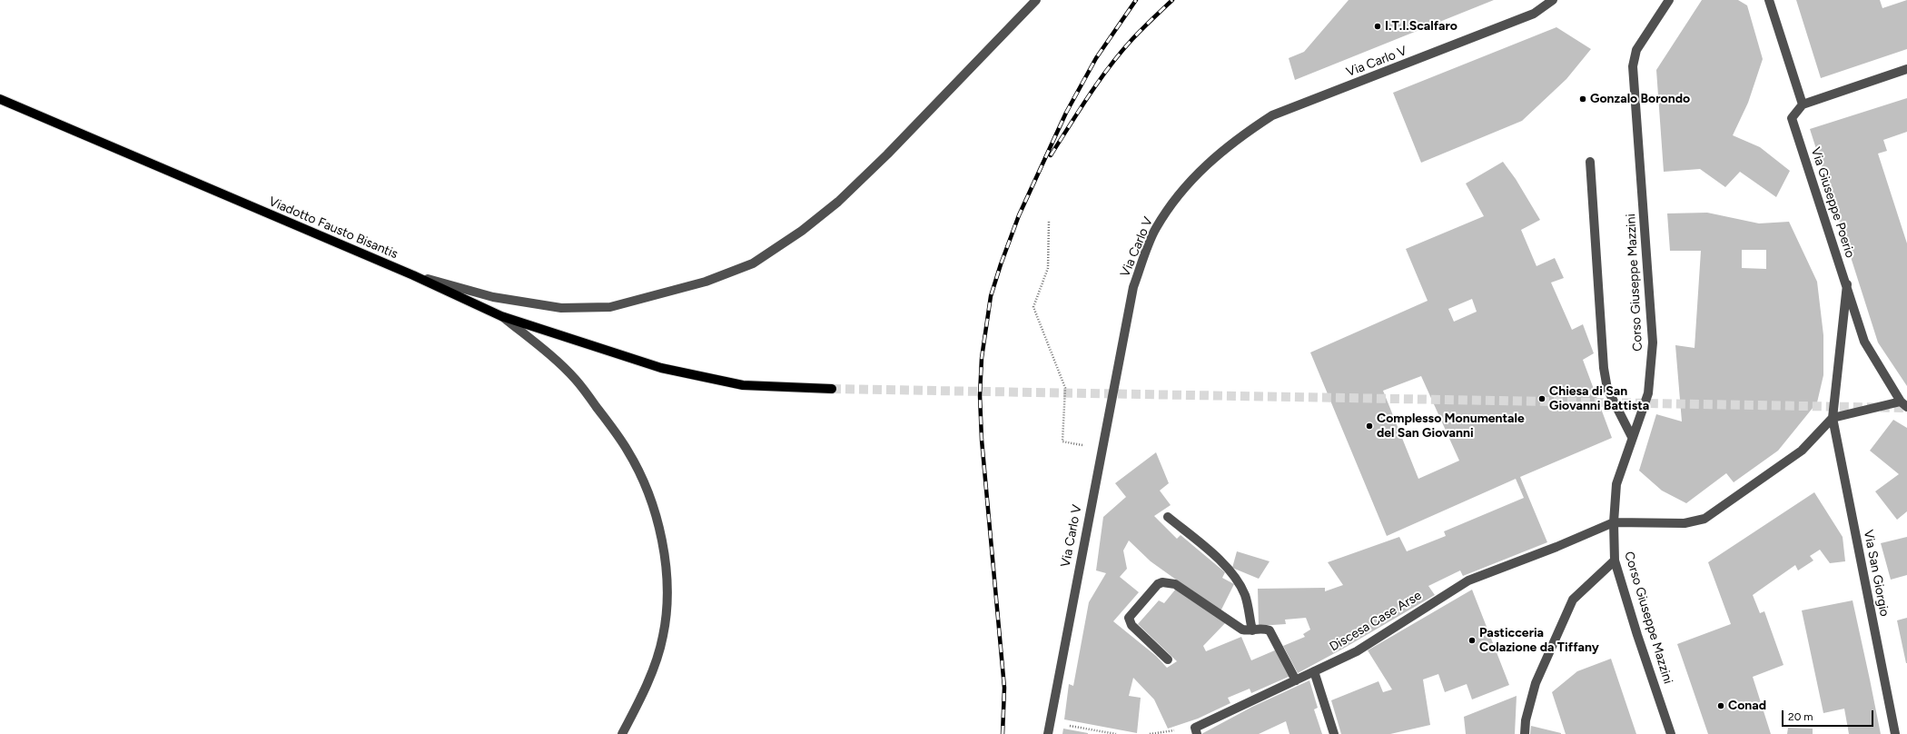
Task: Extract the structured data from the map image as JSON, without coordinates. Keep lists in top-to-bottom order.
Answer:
{
  "streets": {
    "main road": ["Viadotto Fausto Bisantis"],
    "street": [
      "Via Carlo V",
      "Via Giuseppe Poerio",
      "Corso Giuseppe Mazzini",
      "Via San Giorgio",
      "Discesa Case Arse"
    ]
  },
  "crossings": [
    ["Via Giuseppe Poerio", "Via San Giorgio"],
    ["Corso Giuseppe Mazzini", "Discesa Case Arse"]
  ],
  "places": [
    "I.T.I.Scalfaro",
    "Gonzalo Borondo",
    "Chiesa di San Giovanni Battista",
    "Complesso Monumentale del San Giovanni",
    "Pasticceria Colazione da Tiffany",
    "Conad"
  ],
  "scale_bar": "20 m"
}
